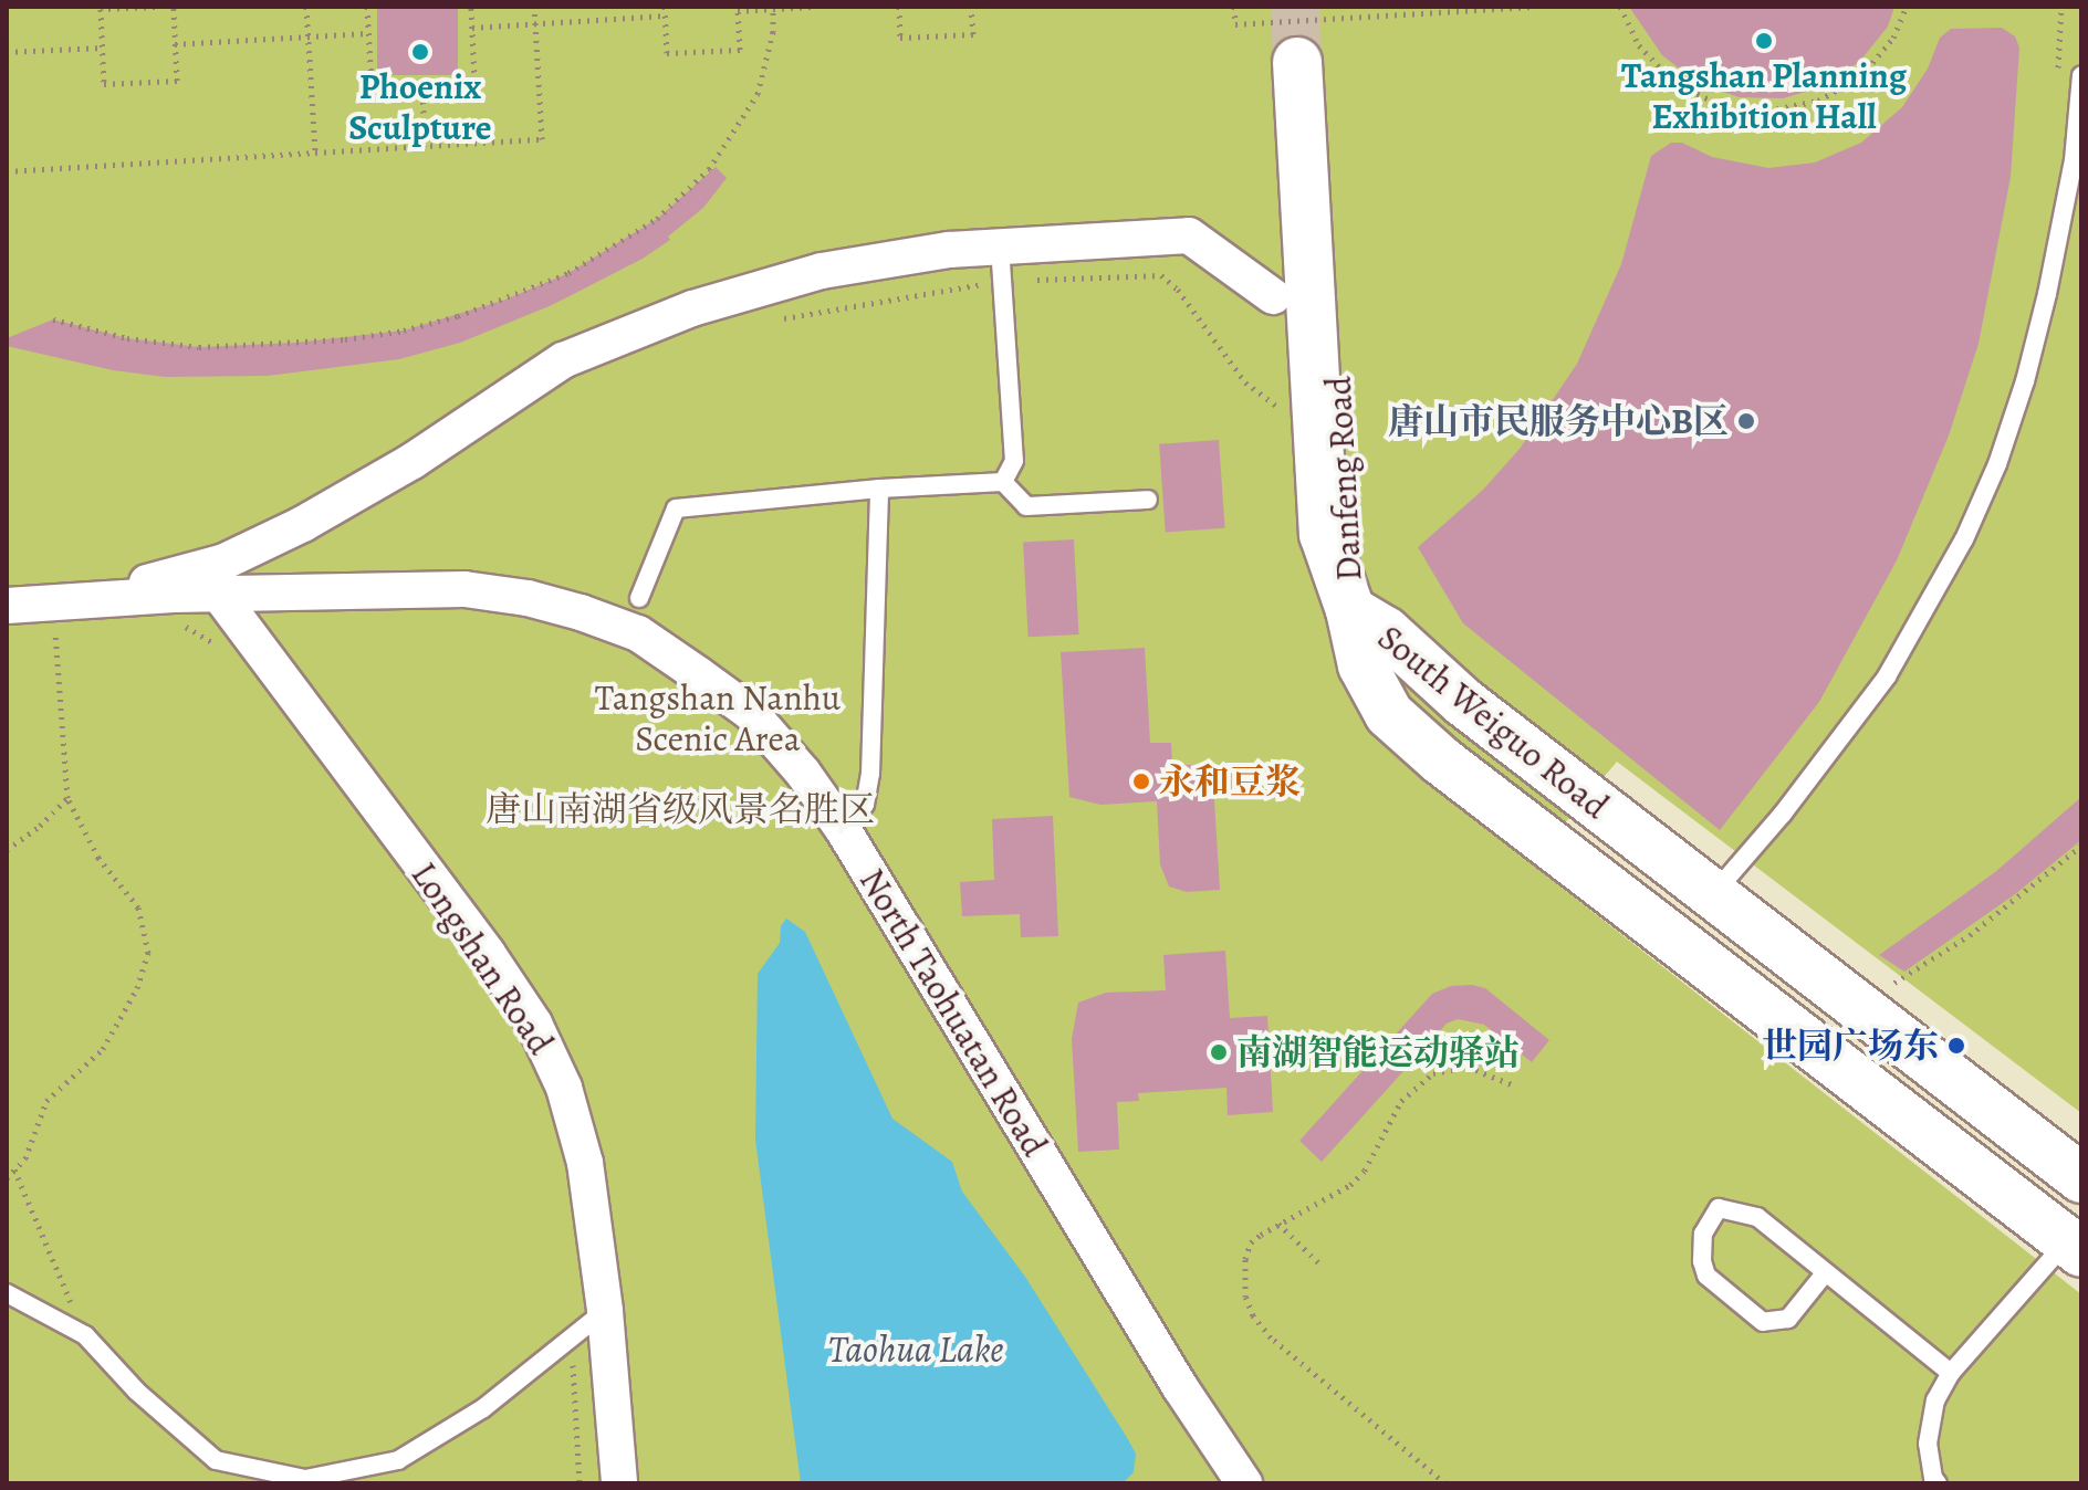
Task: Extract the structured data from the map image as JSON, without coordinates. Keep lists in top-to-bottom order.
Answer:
{
  "streets": {
    "main road": ["Danfeng Road", "South Weiguo Road"],
    "street": ["Longshan Road", "North Taohuatan Road"]
  },
  "crossings": [
    ["Danfeng Road", "South Weiguo Road"],
    ["Longshan Road", "North Taohuatan Road"]
  ],
  "water": ["Taohua Lake"],
  "parks": ["Tangshan Nanhu Scenic Area", "唐山南湖省级风景名胜区"],
  "places": [
    "Tangshan Planning Exhibition Hall",
    "Phoenix Sculpture",
    "唐山市民服务中心B区",
    "永和豆浆",
    "世园广场东",
    "南湖智能运动驿站"
  ]
}
